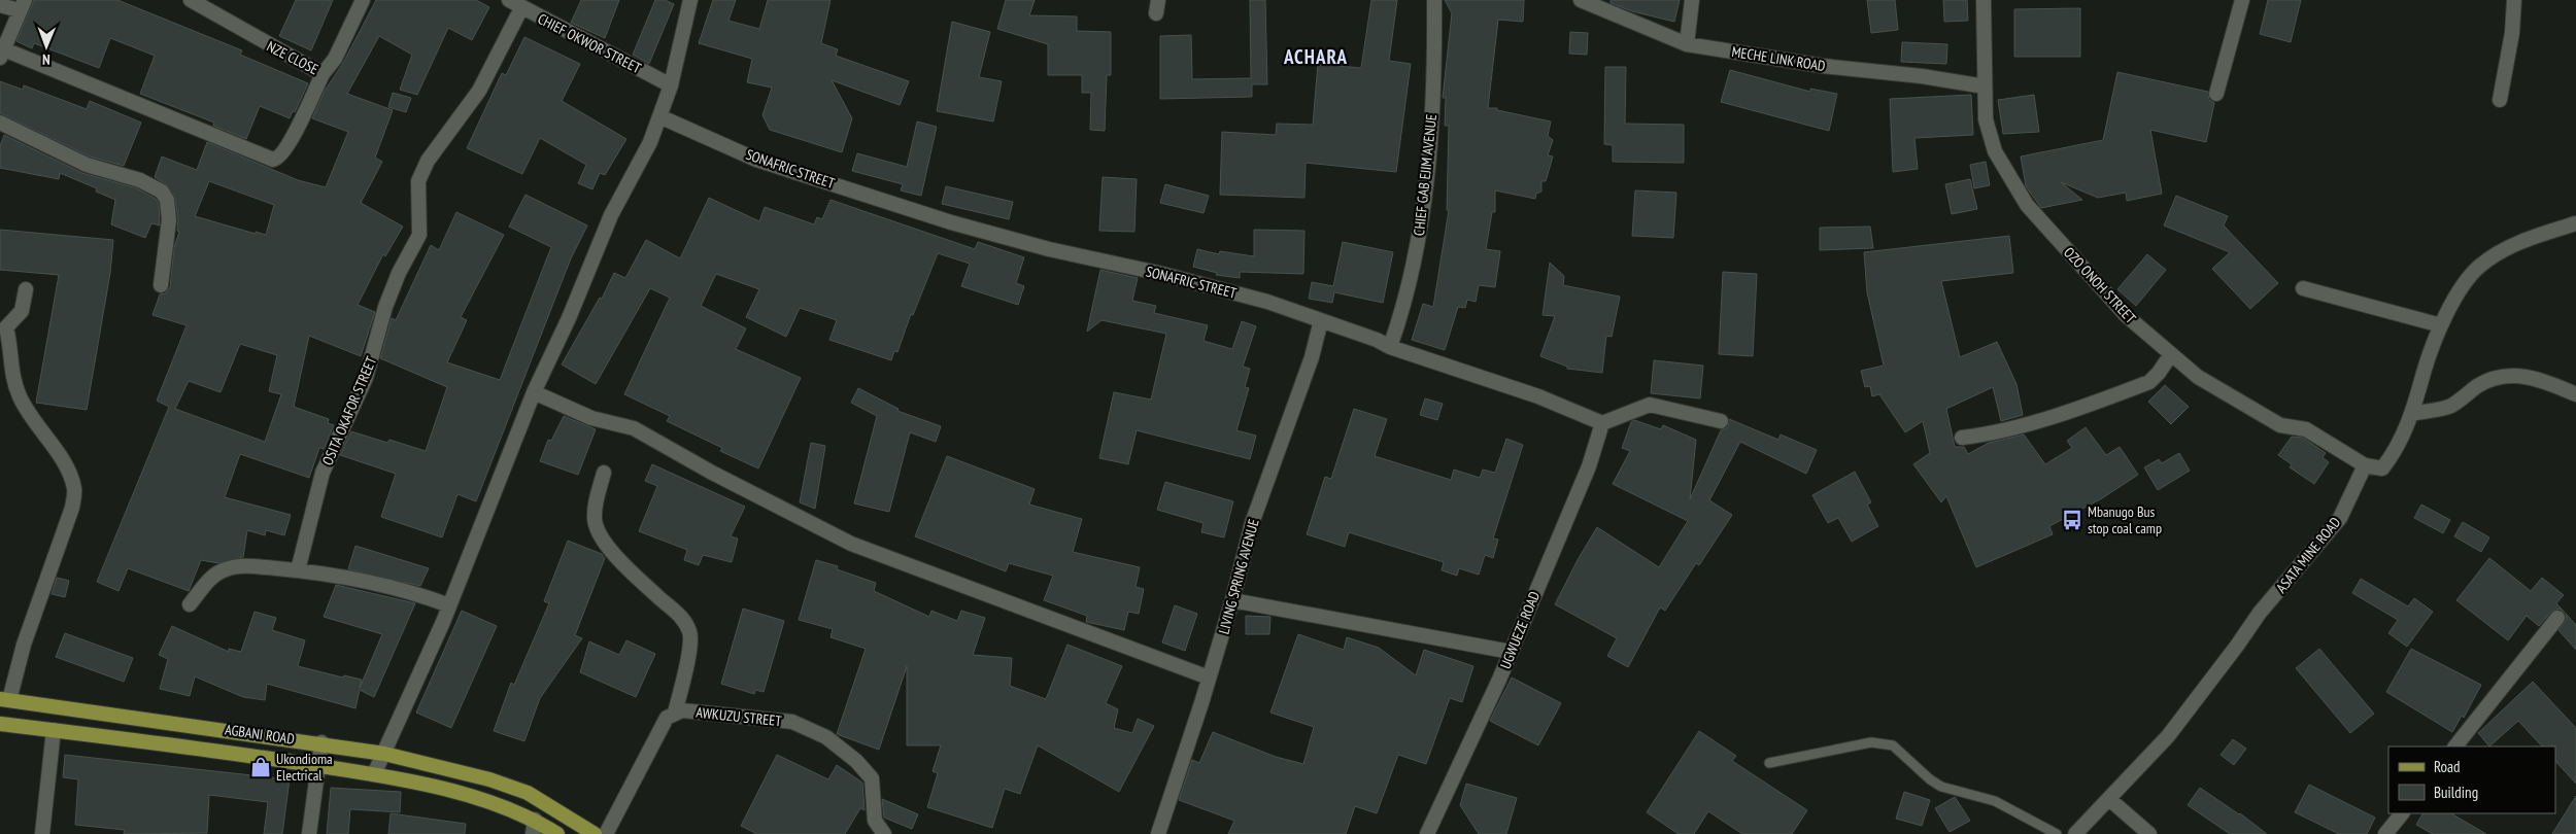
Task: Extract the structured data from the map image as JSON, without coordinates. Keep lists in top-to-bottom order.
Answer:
{
  "streets": {
    "main road": ["AGBANI ROAD"],
    "street": [
      "CHIEF OKWOR STREET",
      "NZE CLOSE",
      "MECHE LINK ROAD",
      "SONAFRIC STREET",
      "CHIEF GAB EJIM AVENUE",
      "OZO ONOH STREET",
      "OSITA OKAFOR STREET",
      "ASATA MINE ROAD",
      "LIVING SPRING AVENUE",
      "UGWUEZE ROAD",
      "AWKUZU STREET"
    ]
  },
  "crossings": [
    ["CHIEF OKWOR STREET", "OSITA OKAFOR STREET"],
    ["MECHE LINK ROAD", "OZO ONOH STREET"],
    ["SONAFRIC STREET", "CHIEF GAB EJIM AVENUE"],
    ["SONAFRIC STREET", "LIVING SPRING AVENUE"],
    ["SONAFRIC STREET", "UGWUEZE ROAD"],
    ["OZO ONOH STREET", "ASATA MINE ROAD"]
  ],
  "districts": ["ACHARA"],
  "places": {
    "bus stop": ["Mbanugo Bus stop coal camp"],
    "shop": ["Ukondioma Electrical"]
  },
  "legend": ["Road", "Building"],
  "north": "bottom"
}
